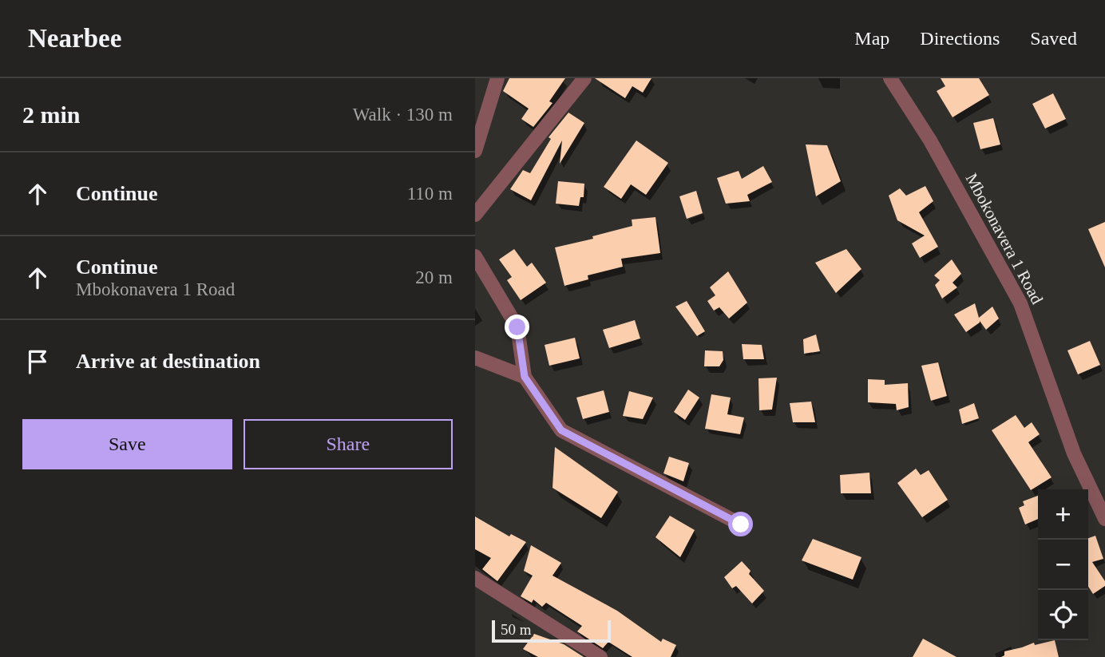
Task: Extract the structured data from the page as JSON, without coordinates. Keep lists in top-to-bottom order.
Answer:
{
  "streets": {
    "street": ["Mbokonavera 1 Road"]
  },
  "scale_bar": "50 m",
  "page": {
    "header": "Nearbee",
    "nav": ["Map", "Directions", "Saved"],
    "heading": ["2 min", "Walk · 130 m"],
    "list": [
      ["Continue", "110 m"],
      ["Continue", "Mbokonavera 1 Road", "20 m"],
      "Arrive at destination"
    ],
    "buttons": ["Save", "Share"],
    "map_buttons": ["+", "−"],
    "scale": "50 m"
  }
}
